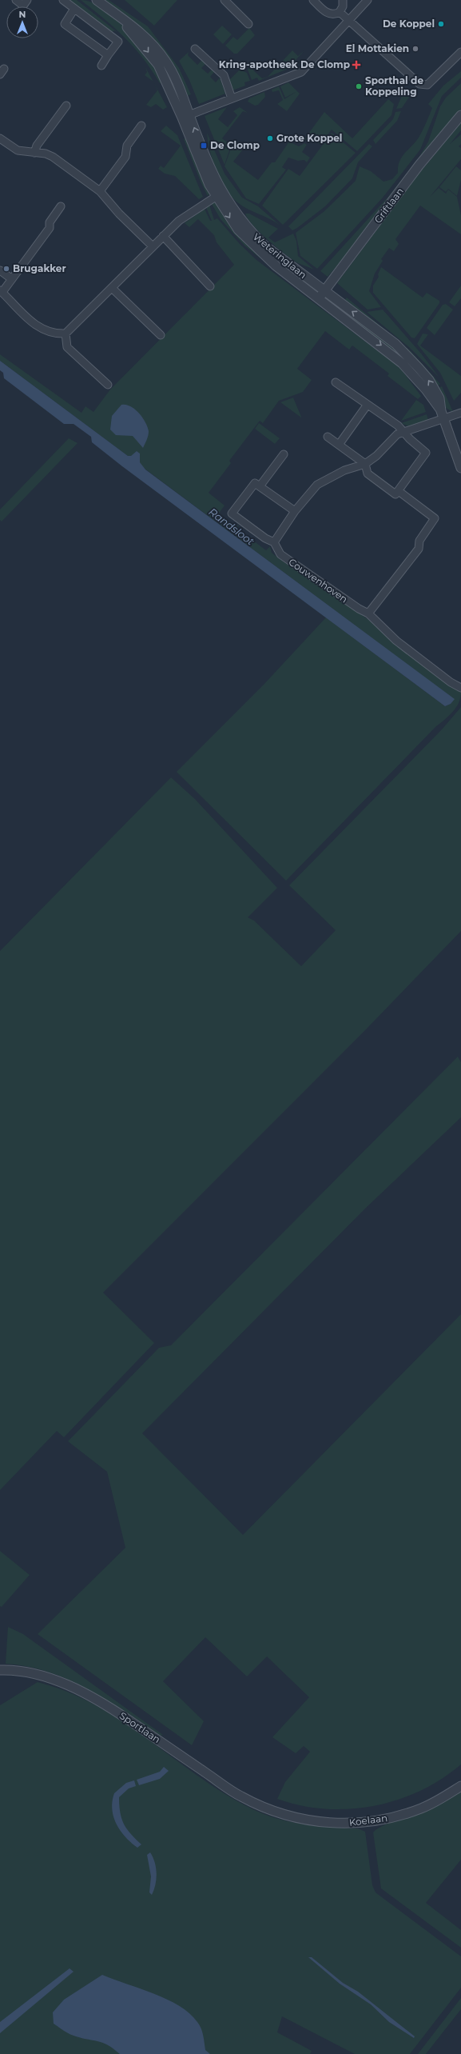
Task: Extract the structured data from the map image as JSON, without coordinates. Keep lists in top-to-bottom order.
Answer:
{
  "streets": {
    "street": [
      "Griftlaan",
      "Weteringlaan",
      "Couwenhoven",
      "Sportlaan",
      "Koelaan"
    ]
  },
  "crossings": [
    ["Griftlaan", "Weteringlaan"],
    ["Sportlaan", "Koelaan"]
  ],
  "water": ["Randsloot"],
  "places": {
    "other": [
      "De Koppel",
      "El Mottakien",
      "Sporthal de Koppeling",
      "Grote Koppel",
      "Brugakker"
    ],
    "health": ["Kring-apotheek De Clomp"],
    "transit": ["De Clomp"]
  },
  "north": "top"
}
